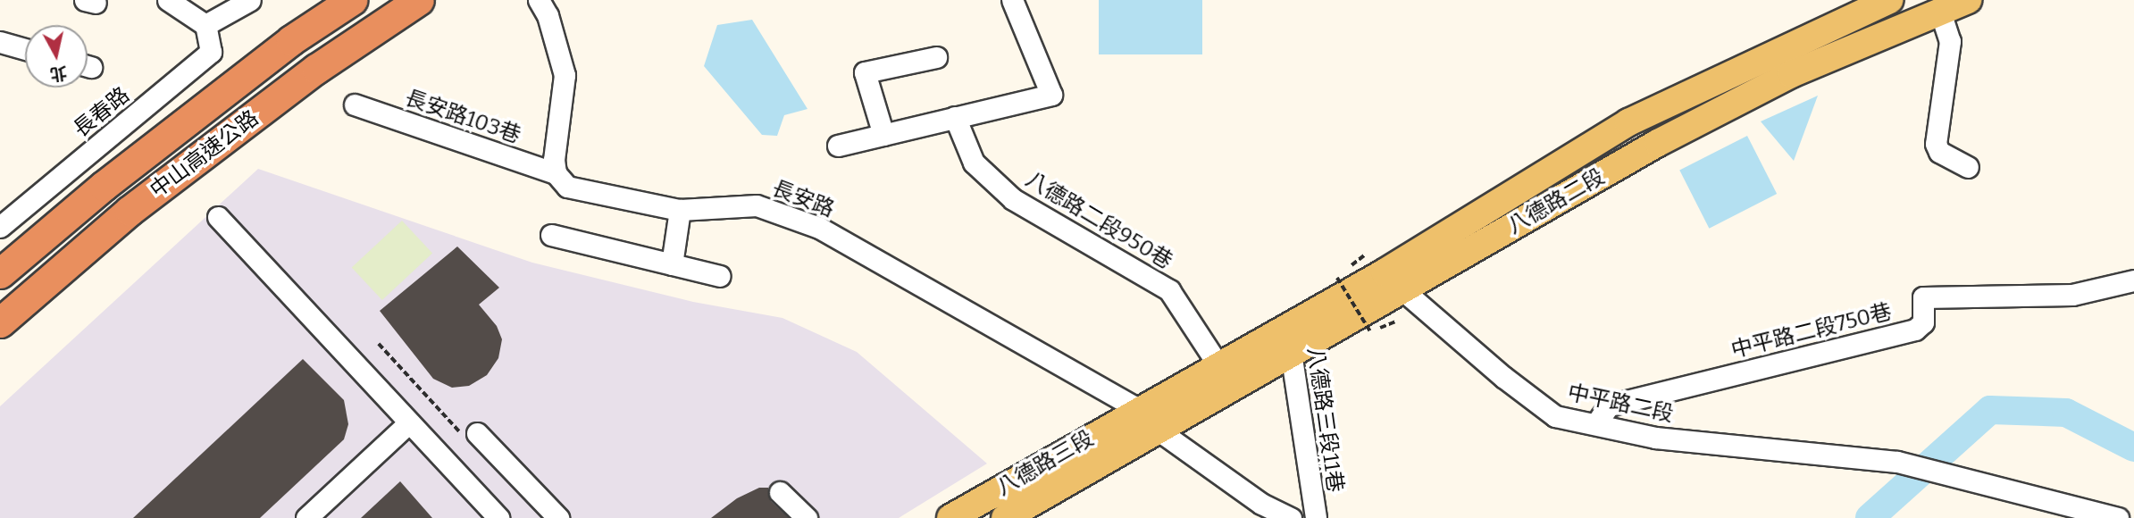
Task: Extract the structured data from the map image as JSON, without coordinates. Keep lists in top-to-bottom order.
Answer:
{
  "streets": {
    "highway": ["中山高速公路"],
    "main road": ["八德路二段", "八德路三段"],
    "street": [
      "長春路",
      "長安路103巷",
      "長安路",
      "八德路二段950巷",
      "中平路二段750巷",
      "中平路二段",
      "八德路三段11巷"
    ]
  },
  "crossings": [
    ["長安路103巷", "長安路"],
    ["長安路", "八德路二段"],
    ["長安路", "八德路三段"],
    ["八德路二段", "八德路二段950巷"],
    ["八德路二段", "中平路二段"],
    ["八德路二段", "八德路三段11巷"],
    ["八德路二段", "八德路三段"],
    ["中平路二段750巷", "中平路二段"]
  ],
  "north": "bottom"
}
